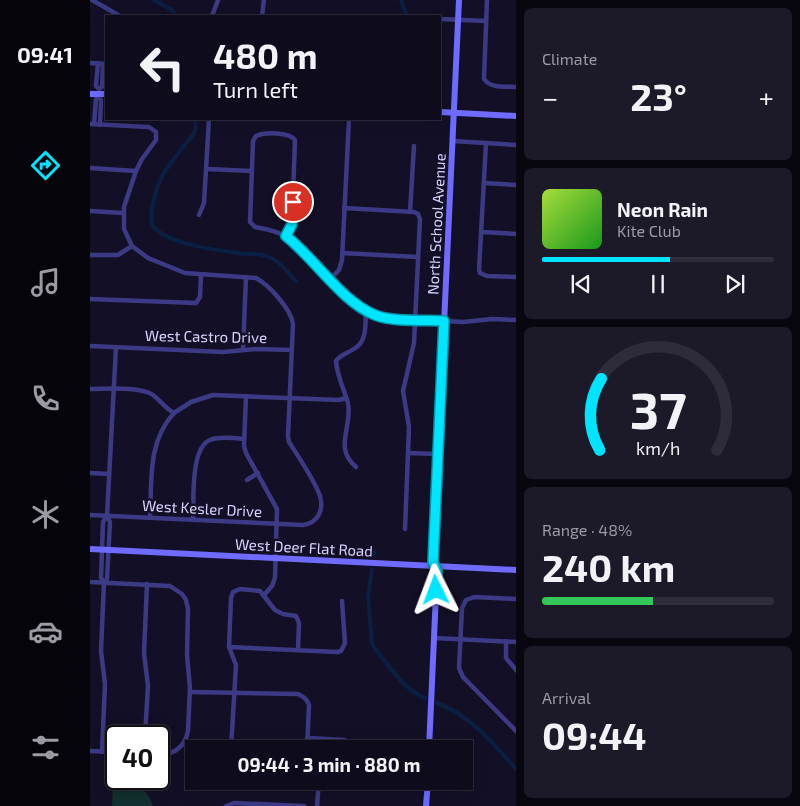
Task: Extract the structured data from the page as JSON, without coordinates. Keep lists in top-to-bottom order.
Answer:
{
  "streets": {
    "street": [
      "North School Avenue",
      "West Castro Drive",
      "West Kesler Drive",
      "West Deer Flat Road"
    ]
  },
  "crossings": [
    ["North School Avenue", "West Deer Flat Road"]
  ],
  "page": {
    "tabs": "09:41",
    "tile": [
      "Climate",
      ["Range · 48%", "240 km"],
      ["Arrival", "09:44"]
    ],
    "turn": ["480 m", "Turn left"],
    "heat": ["−", "23°", "+"],
    "song": ["Neon Rain", "Kite Club"],
    "limit": "40",
    "trip": "09:44 · 3 min · 880 m",
    "gauge": ["37", "km/h"]
  }
}
